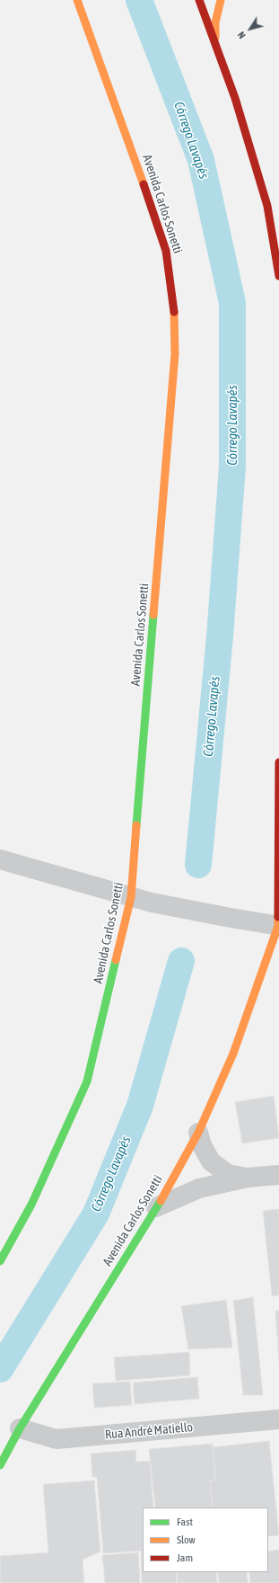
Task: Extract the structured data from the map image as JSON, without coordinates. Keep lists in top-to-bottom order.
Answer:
{
  "streets": {
    "street": ["Avenida Carlos Sonetti", "Rua André Matiello"]
  },
  "crossings": [
    ["Avenida Carlos Sonetti", "Rua André Matiello"]
  ],
  "water": ["Córrego Lavapés"],
  "legend": ["Fast", "Slow", "Jam"],
  "north": "bottom left"
}
